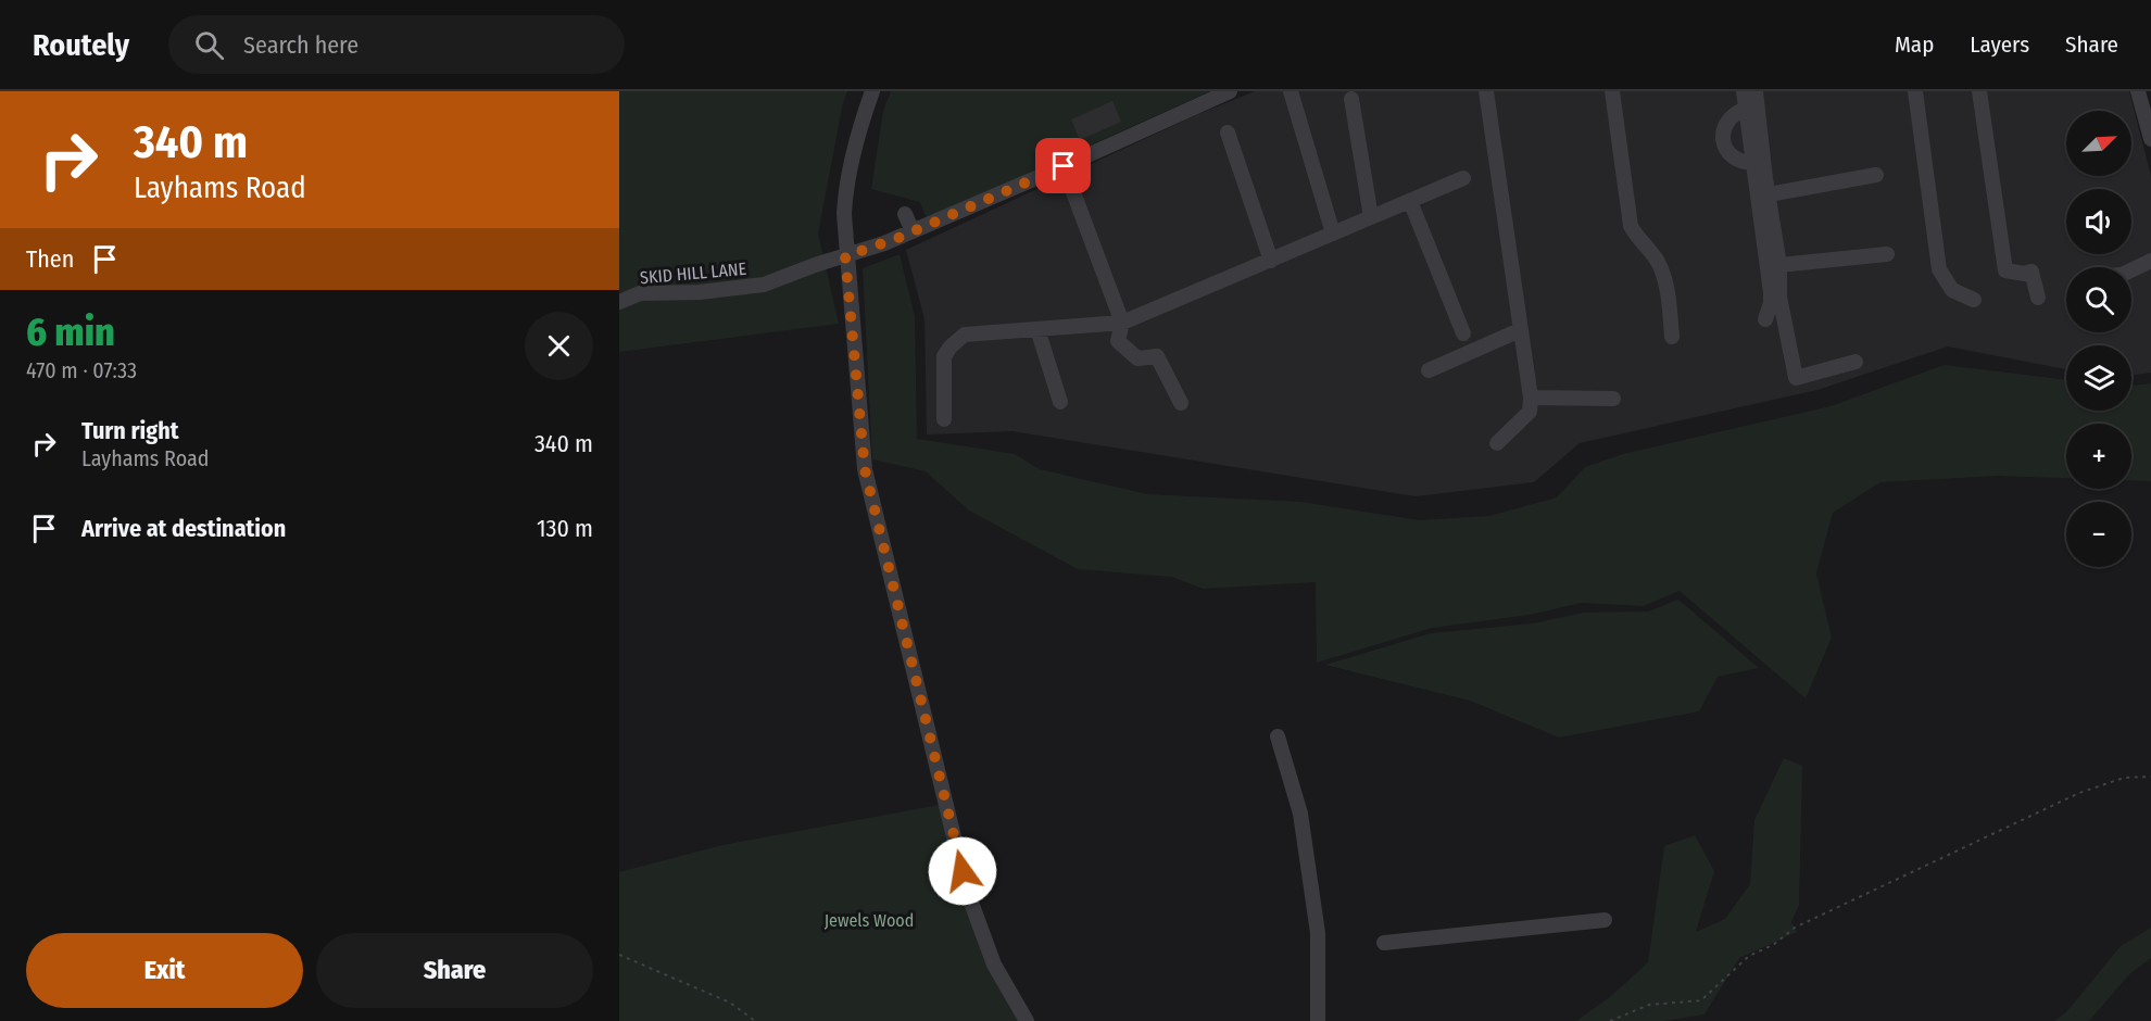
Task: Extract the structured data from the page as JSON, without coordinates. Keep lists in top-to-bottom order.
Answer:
{
  "streets": {
    "street": ["SKID HILL LANE"]
  },
  "parks": ["Jewels Wood"],
  "north": "top right",
  "page": {
    "header": "Routely",
    "search": "Search here",
    "nav": ["Map", "Layers", "Share"],
    "turn": ["340 m", "Layhams Road"],
    "map_buttons": ["+", "−"],
    "then": "Then",
    "heading": ["6 min", "470 m · 07:33"],
    "list": [
      {
        "name": "Turn right",
        "note": "Layhams Road",
        "value": "340 m"
      },
      {
        "name": "Arrive at destination",
        "value": "130 m"
      }
    ],
    "buttons": ["Exit", "Share"]
  }
}
